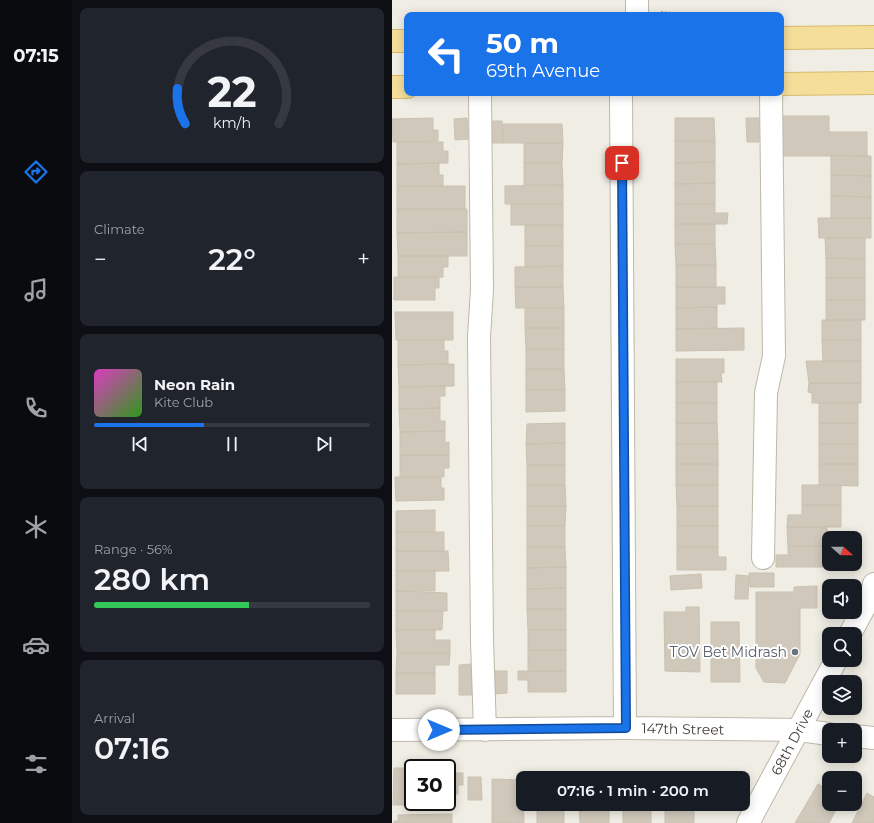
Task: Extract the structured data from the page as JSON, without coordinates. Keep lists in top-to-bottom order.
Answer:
{
  "streets": {
    "street": ["147th Street", "68th Drive"]
  },
  "crossings": [
    ["147th Street", "68th Drive"]
  ],
  "places": ["TOV Bet Midrash"],
  "north": "right",
  "page": {
    "tabs": "07:15",
    "turn": ["50 m", "69th Avenue"],
    "tile": [
      "Climate",
      ["Range · 56%", "280 km"],
      ["Arrival", "07:16"]
    ],
    "heat": ["−", "22°", "+"],
    "song": ["Neon Rain", "Kite Club"],
    "map_buttons": ["+", "−"],
    "limit": "30",
    "trip": "07:16 · 1 min · 200 m",
    "gauge": ["22", "km/h"]
  }
}
